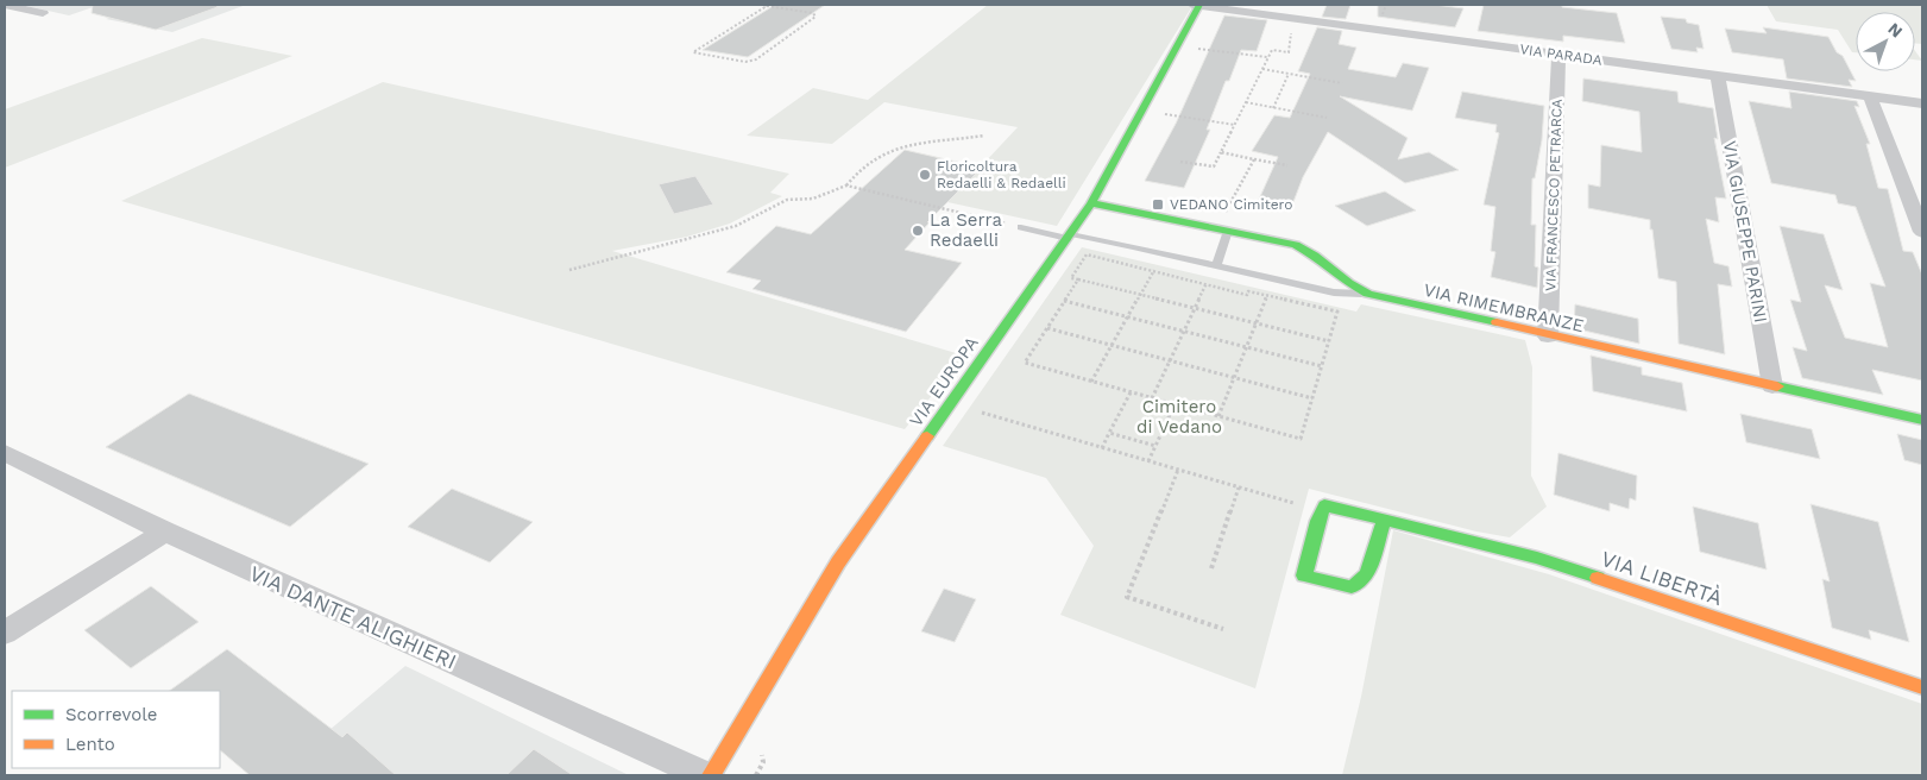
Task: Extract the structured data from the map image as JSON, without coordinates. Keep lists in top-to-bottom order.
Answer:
{
  "streets": {
    "street": [
      "VIA PARADA",
      "VIA FRANCESCO PETRARCA",
      "VIA GIUSEPPE PARINI",
      "VIA RIMEMBRANZE",
      "VIA EUROPA",
      "VIA LIBERTÀ",
      "VIA DANTE ALIGHIERI"
    ]
  },
  "crossings": [
    ["VIA PARADA", "VIA FRANCESCO PETRARCA"],
    ["VIA PARADA", "VIA GIUSEPPE PARINI"],
    ["VIA PARADA", "VIA EUROPA"],
    ["VIA FRANCESCO PETRARCA", "VIA RIMEMBRANZE"],
    ["VIA GIUSEPPE PARINI", "VIA RIMEMBRANZE"],
    ["VIA RIMEMBRANZE", "VIA EUROPA"]
  ],
  "parks": ["Cimitero di Vedano"],
  "places": {
    "other": ["Floricoltura Redaelli & Redaelli", "La Serra Redaelli"],
    "transit": ["VEDANO Cimitero"]
  },
  "legend": ["Scorrevole", "Lento"],
  "north": "top right"
}
